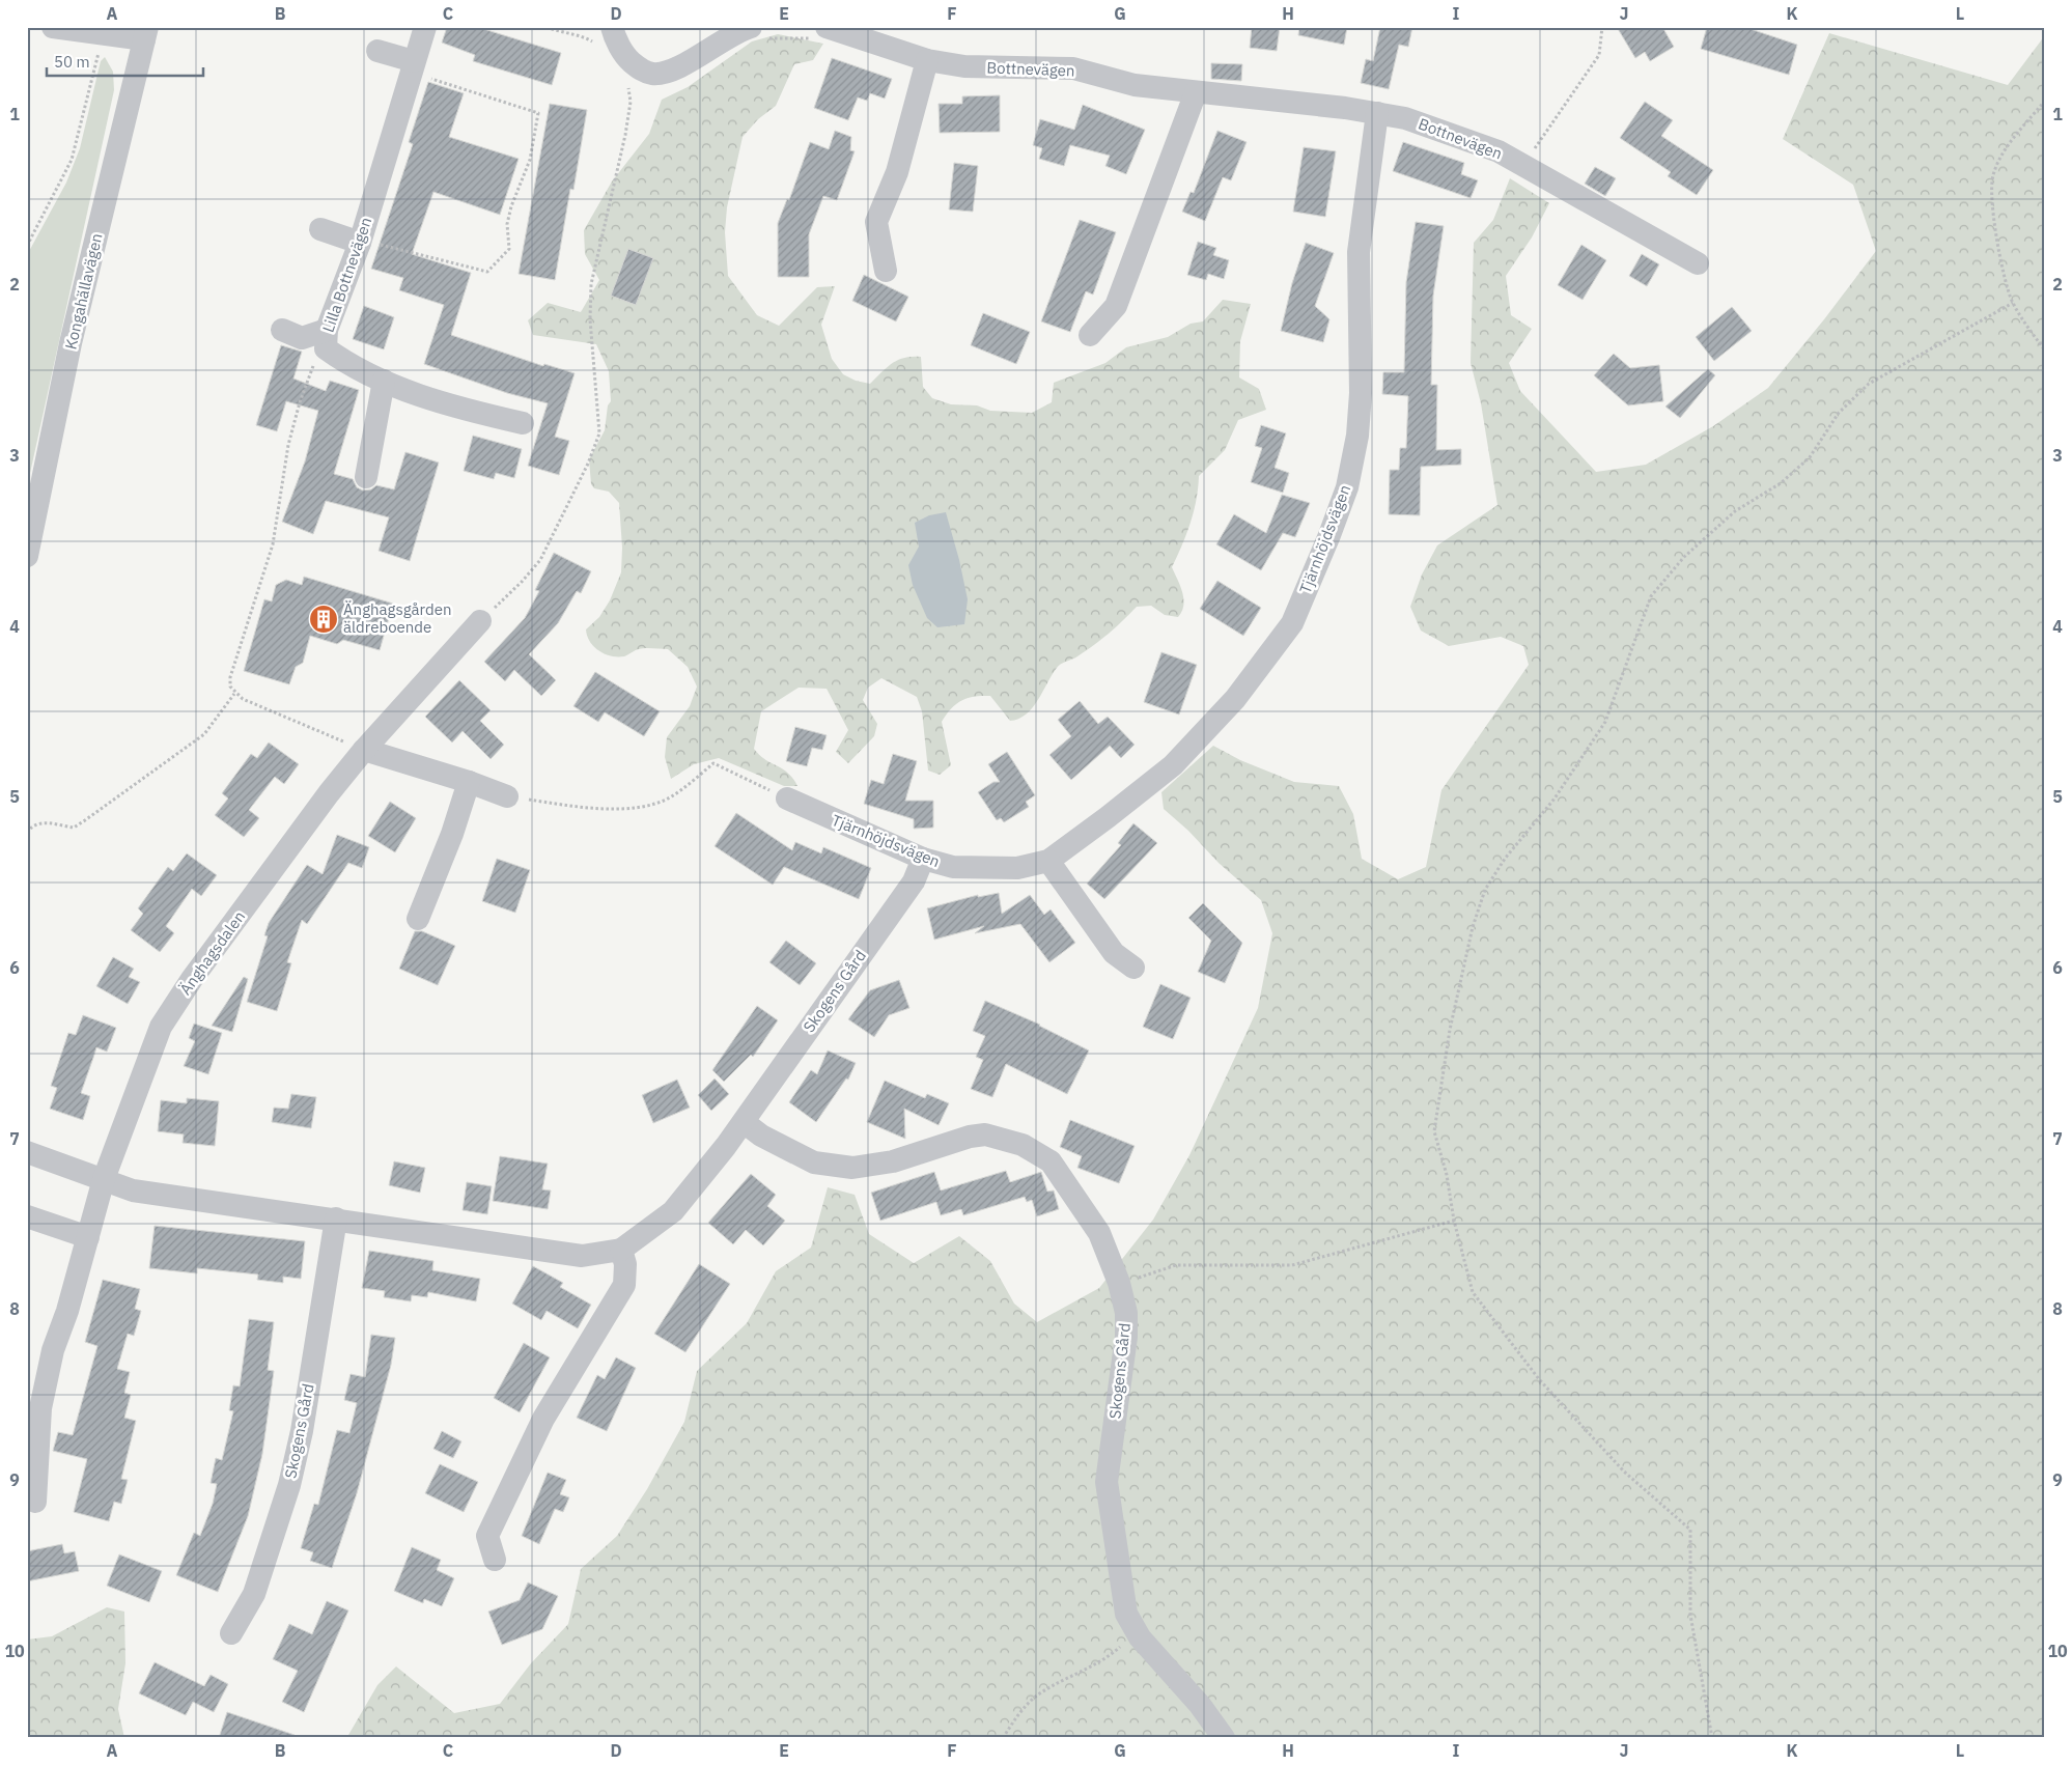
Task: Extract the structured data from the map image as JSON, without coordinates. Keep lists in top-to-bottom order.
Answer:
{
  "streets": {
    "street": [
      "Bottnevägen",
      "Lilla Bottnevägen",
      "Kongahällavägen",
      "Tjärnhöjdsvägen",
      "Änghagsdalen",
      "Skogens Gård"
    ]
  },
  "crossings": [
    ["Bottnevägen", "Tjärnhöjdsvägen"],
    ["Tjärnhöjdsvägen", "Skogens Gård"],
    ["Änghagsdalen", "Skogens Gård"]
  ],
  "places": {
    "building": ["Änghagsgården äldreboende"]
  },
  "scale_bar": "50 m",
  "grid": {
    "columns": [
      "A",
      "B",
      "C",
      "D",
      "E",
      "F",
      "G",
      "H",
      "I",
      "J",
      "K",
      "L"
    ],
    "rows": [
      "1",
      "2",
      "3",
      "4",
      "5",
      "6",
      "7",
      "8",
      "9",
      "10"
    ]
  }
}
